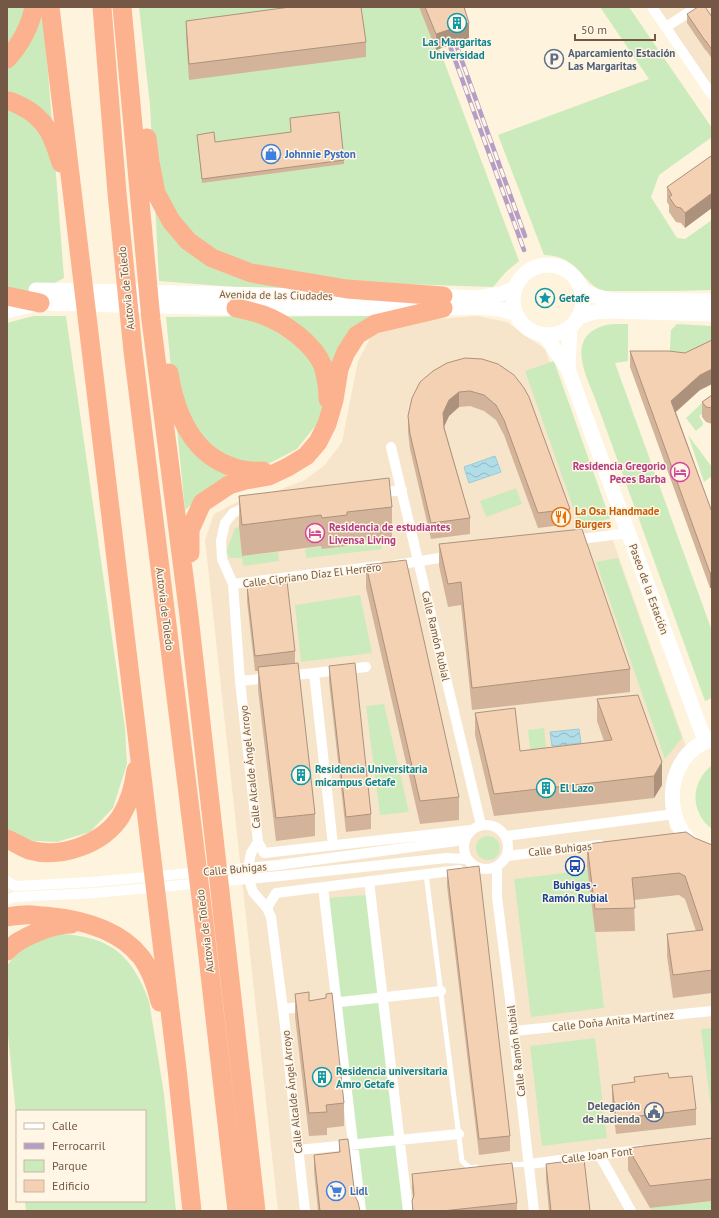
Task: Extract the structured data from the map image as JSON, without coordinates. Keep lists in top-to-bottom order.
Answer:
{
  "streets": {
    "highway": ["Autovía de Toledo"],
    "street": [
      "Avenida de las Ciudades",
      "Calle Cipriano Díaz El Herrero",
      "Paseo de la Estación",
      "Calle Ramón Rubial",
      "Calle Alcalde Ángel Arroyo",
      "Calle Buhigas",
      "Calle Doña Anita Martínez",
      "Calle Joan Font"
    ]
  },
  "crossings": [
    ["Avenida de las Ciudades", "Paseo de la Estación"],
    ["Calle Cipriano Díaz El Herrero", "Calle Ramón Rubial"],
    ["Calle Cipriano Díaz El Herrero", "Calle Alcalde Ángel Arroyo"],
    ["Calle Ramón Rubial", "Calle Buhigas"],
    ["Calle Ramón Rubial", "Calle Doña Anita Martínez"],
    ["Calle Ramón Rubial", "Calle Joan Font"]
  ],
  "places": {
    "building": [
      "Las Margaritas Universidad",
      "Residencia Universitaria micampus Getafe",
      "El Lazo",
      "Residencia universitaria Amro Getafe"
    ],
    "parking": ["Aparcamiento Estación Las Margaritas"],
    "shop": ["Johnnie Pyston"],
    "place": ["Getafe"],
    "hotel": ["Residencia Gregorio Peces Barba", "Residencia de estudiantes Livensa Living"],
    "restaurant": ["La Osa Handmade Burgers"],
    "bus stop": ["Buhigas - Ramón Rubial"],
    "public building": ["Delegación de Hacienda"],
    "supermarket": ["Lidl"]
  },
  "legend": [
    "Calle",
    "Ferrocarril",
    "Parque",
    "Edificio"
  ],
  "scale_bar": "50 m"
}
